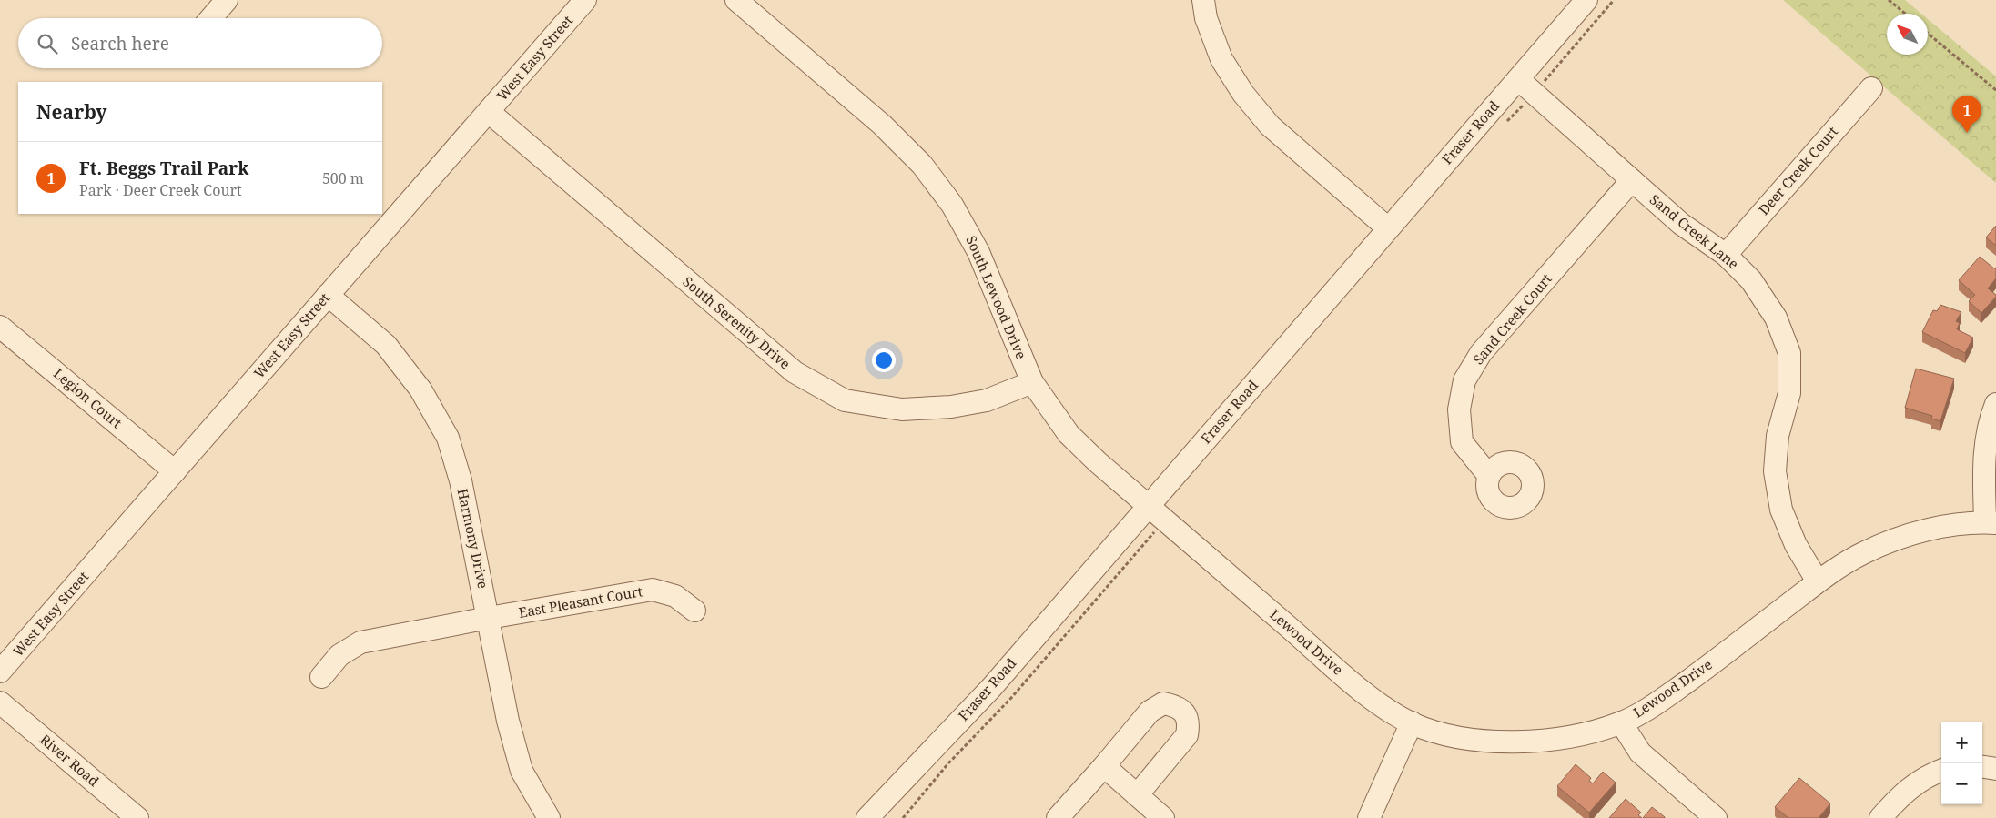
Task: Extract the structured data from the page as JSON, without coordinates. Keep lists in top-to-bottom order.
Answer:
{
  "streets": {
    "street": [
      "West Easy Street",
      "Fraser Road",
      "Deer Creek Court",
      "Sand Creek Lane",
      "South Lewood Drive",
      "Sand Creek Court",
      "South Serenity Drive",
      "Legion Court",
      "Harmony Drive",
      "East Pleasant Court",
      "Lewood Drive",
      "River Road"
    ]
  },
  "crossings": [
    ["West Easy Street", "South Serenity Drive"],
    ["West Easy Street", "Legion Court"],
    ["West Easy Street", "Harmony Drive"],
    ["Fraser Road", "Sand Creek Lane"],
    ["Fraser Road", "South Lewood Drive"],
    ["Fraser Road", "Lewood Drive"],
    ["Deer Creek Court", "Sand Creek Lane"],
    ["Sand Creek Lane", "Sand Creek Court"],
    ["Sand Creek Lane", "Lewood Drive"],
    ["South Lewood Drive", "South Serenity Drive"],
    ["South Lewood Drive", "Lewood Drive"],
    ["Harmony Drive", "East Pleasant Court"]
  ],
  "north": "top left",
  "page": {
    "search": "Search here",
    "heading": "Nearby",
    "pins": "1",
    "list": [
      {
        "mark": "1",
        "name": "Ft. Beggs Trail Park",
        "note": "Park · Deer Creek Court",
        "value": "500 m"
      }
    ],
    "map_buttons": ["+", "−"]
  }
}
